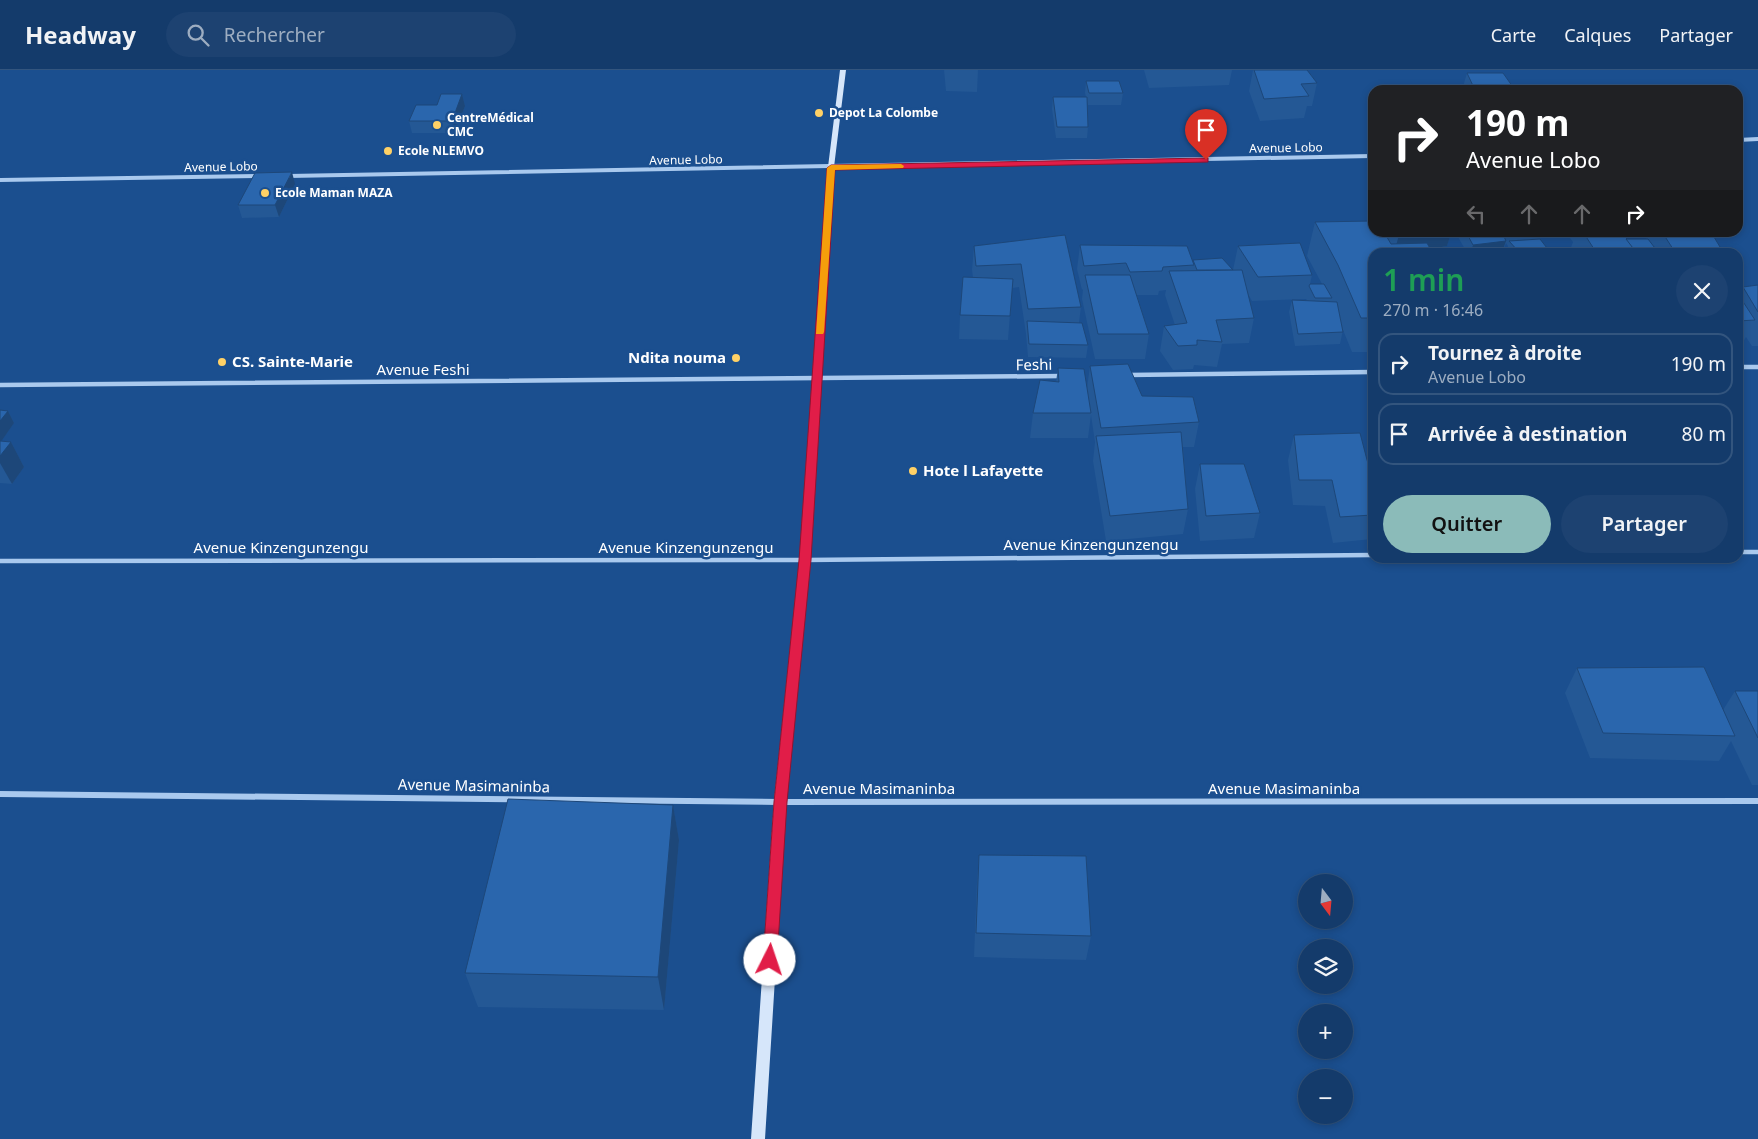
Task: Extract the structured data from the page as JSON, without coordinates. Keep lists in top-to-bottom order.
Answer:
{
  "streets": {
    "street": [
      "Avenue Lobo",
      "Feshi",
      "Avenue Feshi",
      "Avenue Kinzengunzengu",
      "Avenue Masimaninba"
    ]
  },
  "crossings": [
    ["Feshi", "Avenue Feshi"]
  ],
  "places": [
    "Depot La Colombe",
    "CentreMédical CMC",
    "Ecole NLEMVO",
    "Ecole Maman MAZA",
    "Ndita nouma",
    "CS. Sainte-Marie",
    "Hote l Lafayette"
  ],
  "north": "bottom",
  "page": {
    "header": "Headway",
    "search": "Rechercher",
    "nav": ["Carte", "Calques", "Partager"],
    "turn": ["190 m", "Avenue Lobo"],
    "heading": ["1 min", "270 m · 16:46"],
    "list": [
      {
        "name": "Tournez à droite",
        "note": "Avenue Lobo",
        "value": "190 m"
      },
      {
        "name": "Arrivée à destination",
        "value": "80 m"
      }
    ],
    "buttons": ["Quitter", "Partager"],
    "map_buttons": ["+", "−"]
  }
}
